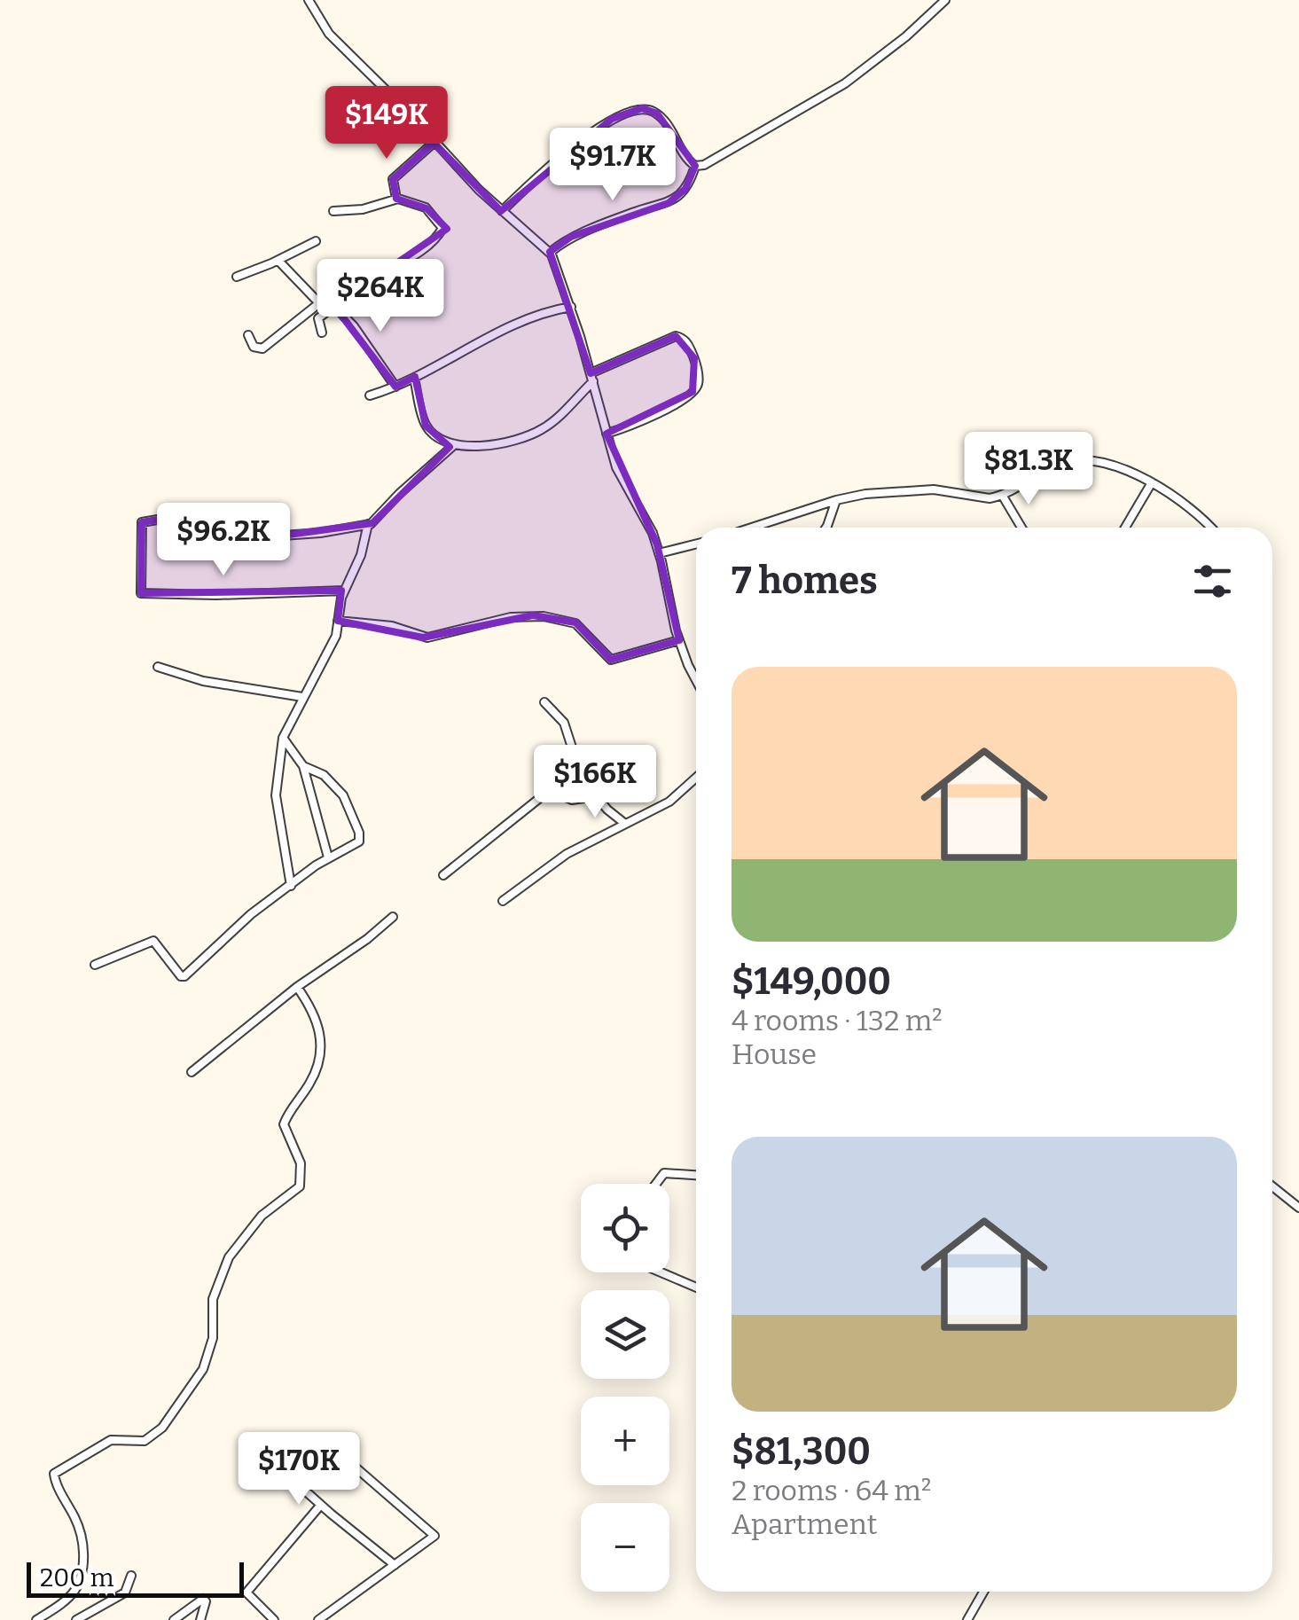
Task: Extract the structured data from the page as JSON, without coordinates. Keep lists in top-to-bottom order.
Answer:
{
  "scale_bar": "200 m",
  "page": {
    "price": [
      "$149K",
      "$91.7K",
      "$264K",
      "$81.3K",
      "$96.2K",
      "$166K",
      "$170K"
    ],
    "heading": "7 homes",
    "list": [
      {
        "name": "$149,000",
        "note": "4 rooms · 132 m² · House"
      },
      {
        "name": "$81,300",
        "note": "2 rooms · 64 m² · Apartment"
      }
    ],
    "map_buttons": ["+", "−"],
    "scale": "200 m"
  }
}
